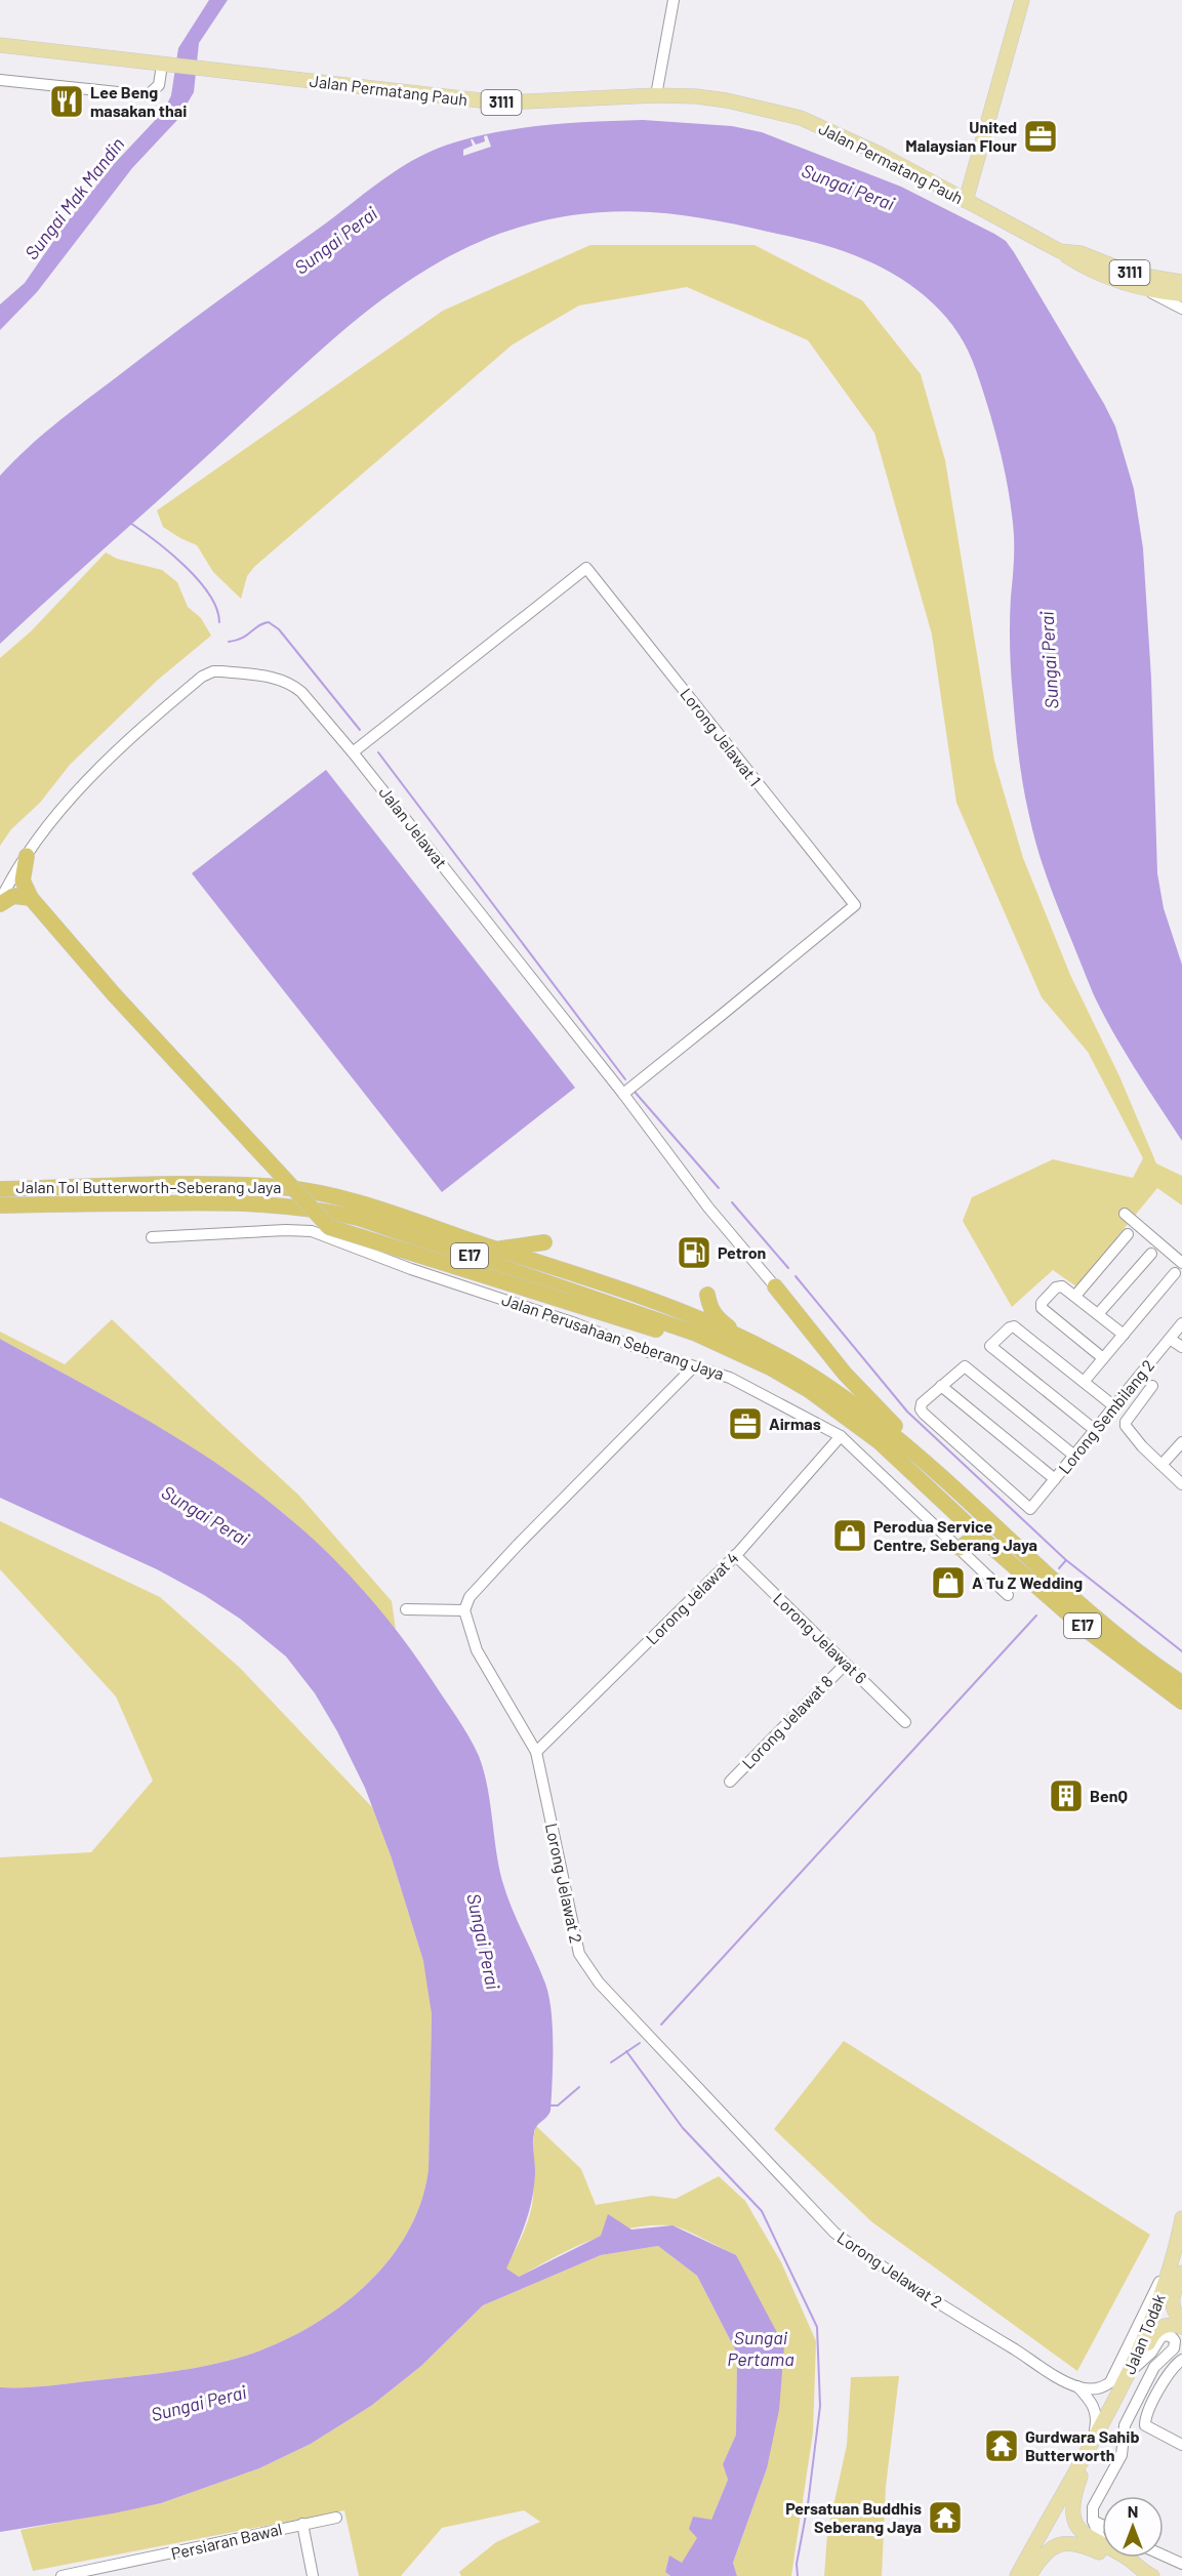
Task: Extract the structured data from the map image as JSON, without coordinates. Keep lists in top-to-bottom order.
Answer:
{
  "streets": {
    "highway": ["Jalan Tol Butterworth–Seberang Jaya", "E17"],
    "main road": ["Jalan Permatang Pauh", "3111", "Jalan Todak"],
    "street": [
      "Lorong Jelawat 1",
      "Jalan Jelawat",
      "Jalan Perusahaan Seberang Jaya",
      "Lorong Sembilang 2",
      "Lorong Jelawat 4",
      "Lorong Jelawat 6",
      "Lorong Jelawat 8",
      "Lorong Jelawat 2",
      "Persiaran Bawal"
    ]
  },
  "crossings": [
    ["Lorong Jelawat 1", "Jalan Jelawat"],
    ["Jalan Perusahaan Seberang Jaya", "Lorong Jelawat 4"],
    ["Lorong Jelawat 4", "Lorong Jelawat 6"],
    ["Lorong Jelawat 4", "Lorong Jelawat 2"],
    ["Lorong Jelawat 6", "Lorong Jelawat 8"]
  ],
  "water": ["Sungai Perai", "Sungai Mak Mandin", "Sungai Pertama"],
  "places": {
    "restaurant": ["Lee Beng masakan thai"],
    "office": ["United Malaysian Flour", "Airmas"],
    "fuel station": ["Petron"],
    "shop": ["Perodua Service Centre, Seberang Jaya", "A Tu Z Wedding"],
    "building": ["BenQ"],
    "temple": ["Gurdwara Sahib Butterworth", "Persatuan Buddhis Seberang Jaya"]
  },
  "north": "top"
}
